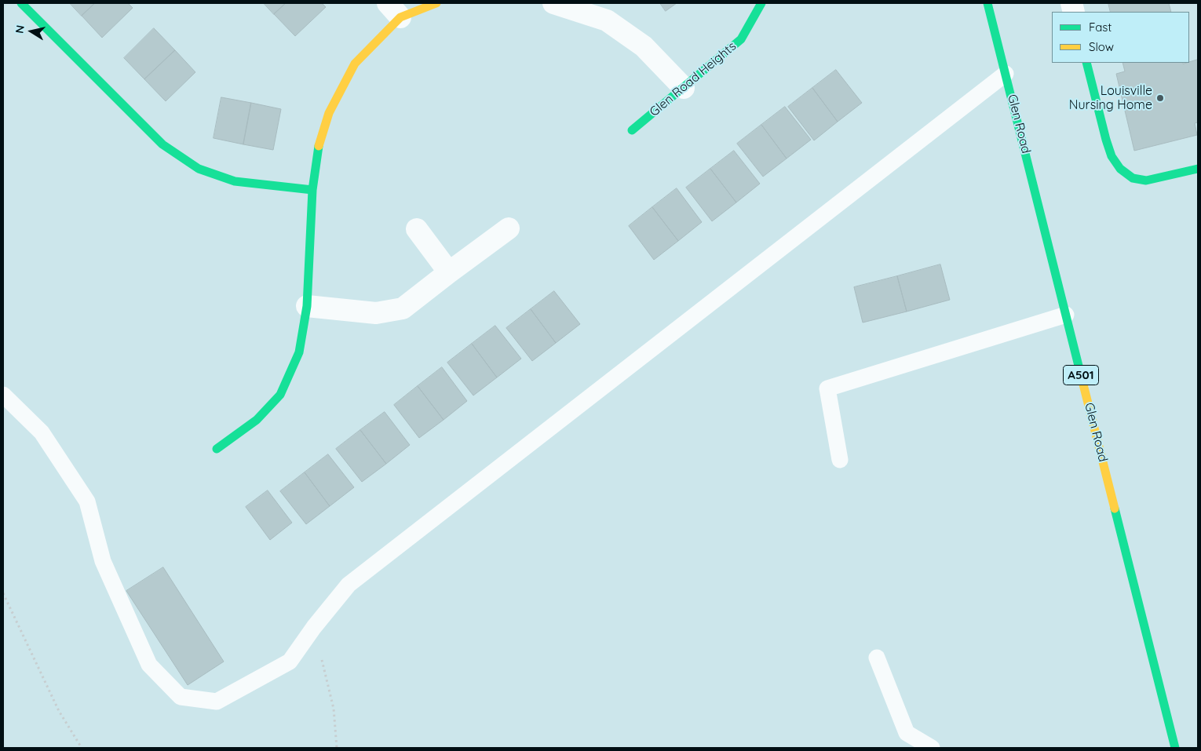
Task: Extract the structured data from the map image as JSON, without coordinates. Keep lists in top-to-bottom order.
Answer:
{
  "streets": {
    "street": ["Glen Road Heights", "Glen Road", "A501"]
  },
  "places": ["Louisville Nursing Home"],
  "legend": ["Fast", "Slow"],
  "north": "left"
}
